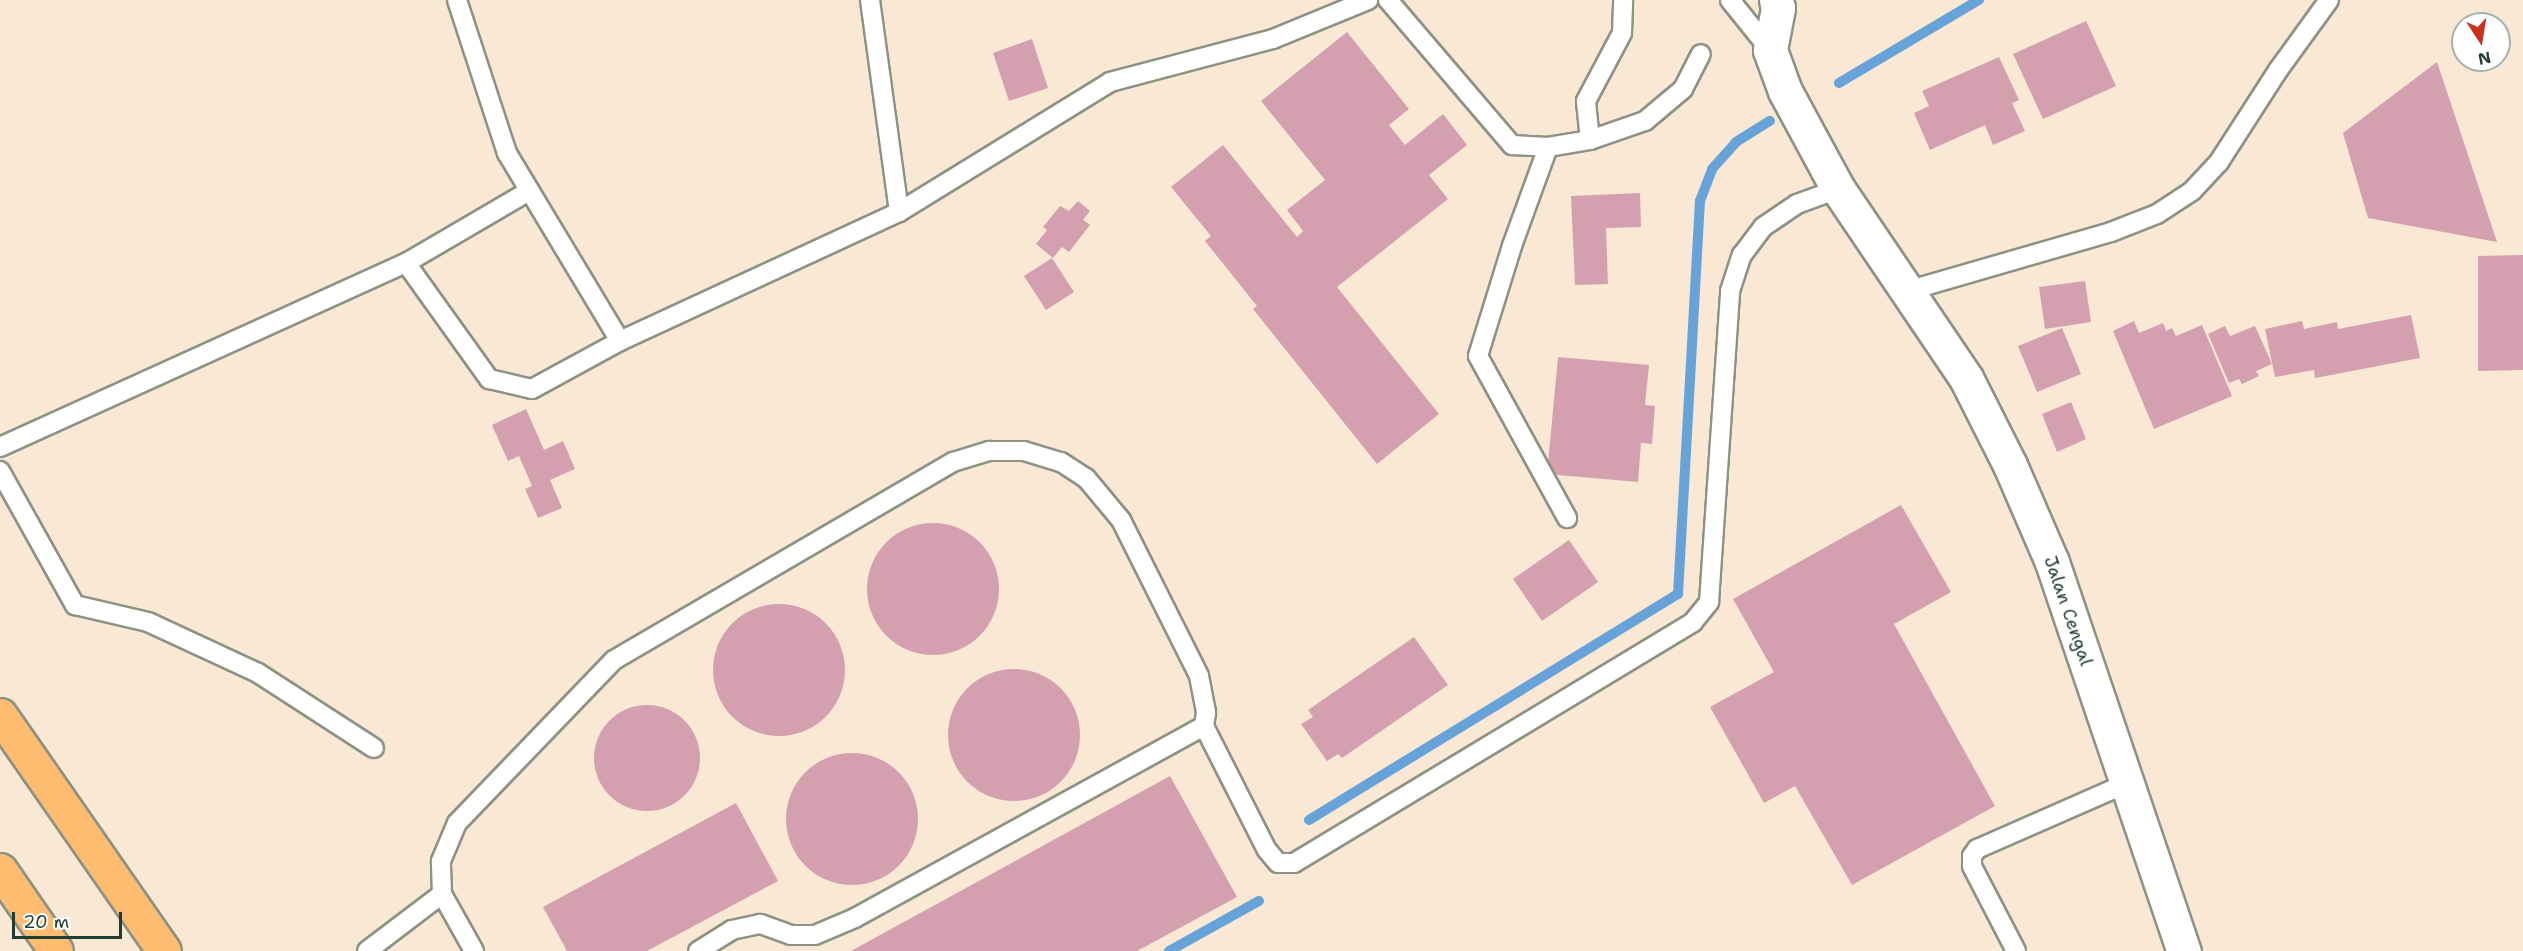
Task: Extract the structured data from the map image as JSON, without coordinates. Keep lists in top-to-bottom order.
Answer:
{
  "streets": {
    "street": ["Jalan Cengal"]
  },
  "scale_bar": "20 m",
  "north": "bottom"
}
